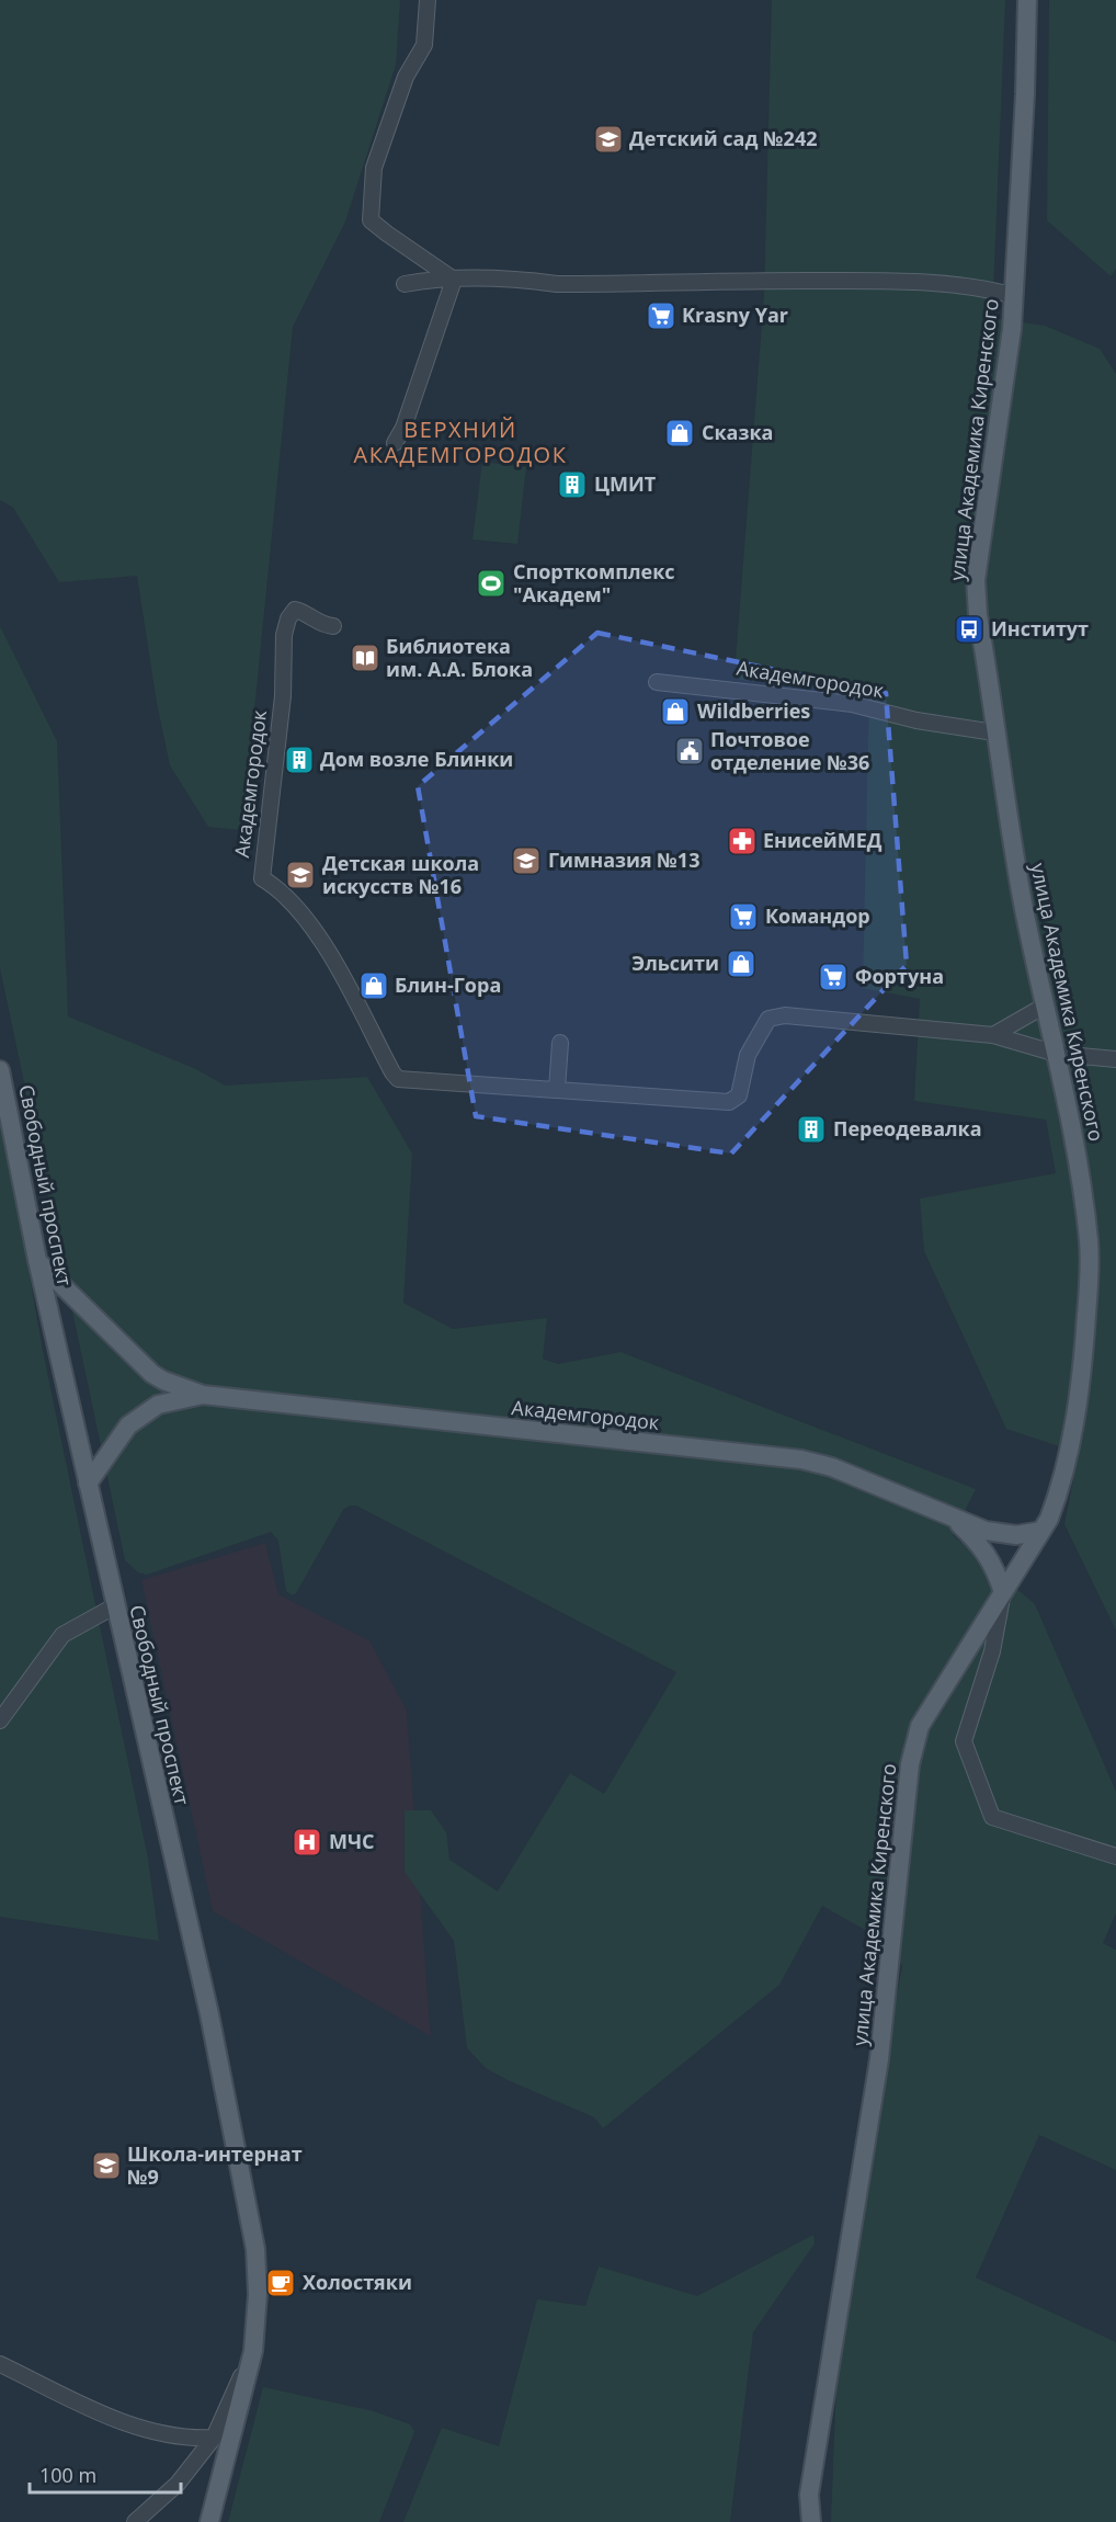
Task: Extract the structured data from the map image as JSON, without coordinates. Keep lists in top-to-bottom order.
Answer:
{
  "streets": {
    "main road": ["улица Академика Киренского", "Академгородок", "Свободный проспект"]
  },
  "crossings": [
    ["улица Академика Киренского", "Академгородок"]
  ],
  "districts": ["ВЕРХНИЙ АКАДЕМГОРОДОК"],
  "places": {
    "school or university": [
      "Детский сад №242",
      "Гимназия №13",
      "Детская школа искусств №16",
      "Школа-интернат №9"
    ],
    "supermarket": ["Krasny Yar", "Командор", "Фортуна"],
    "shop": [
      "Сказка",
      "Wildberries",
      "Эльсити",
      "Блин-Гора"
    ],
    "building": ["ЦМИТ", "Дом возле Блинки", "Переодевалка"],
    "sports": ["Спорткомплекс \"Академ\""],
    "bus stop": ["Институт"],
    "library": ["Библиотека им. А.А. Блока"],
    "public building": ["Почтовое отделение №36"],
    "pharmacy": ["ЕнисейМЕД"],
    "hospital": ["МЧС"],
    "cafe": ["Холостяки"]
  },
  "scale_bar": "100 m"
}
